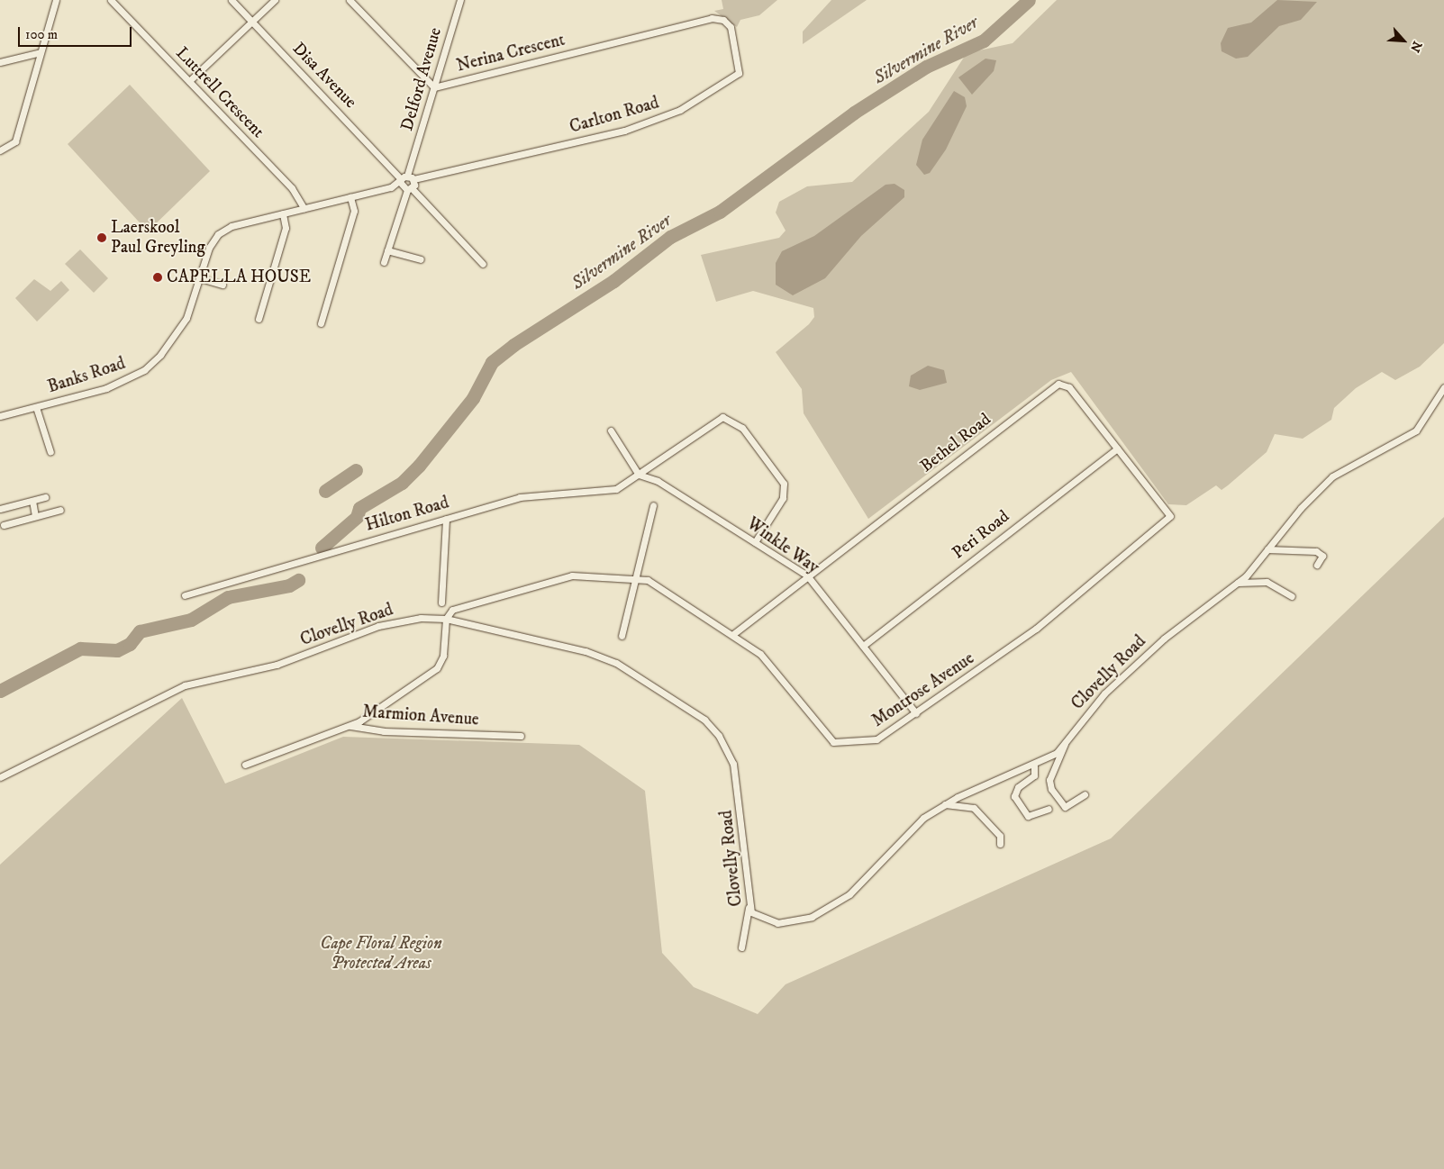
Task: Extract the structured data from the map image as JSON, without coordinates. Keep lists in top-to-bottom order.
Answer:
{
  "streets": {
    "street": [
      "Nerina Crescent",
      "Disa Avenue",
      "Delford Avenue",
      "Luttrell Crescent",
      "Carlton Road",
      "Banks Road",
      "Bethel Road",
      "Hilton Road",
      "Peri Road",
      "Winkle Way",
      "Clovelly Road",
      "Montrose Avenue",
      "Marmion Avenue"
    ]
  },
  "crossings": [
    ["Nerina Crescent", "Delford Avenue"],
    ["Nerina Crescent", "Carlton Road"],
    ["Disa Avenue", "Delford Avenue"],
    ["Disa Avenue", "Carlton Road"],
    ["Delford Avenue", "Carlton Road"],
    ["Luttrell Crescent", "Carlton Road"],
    ["Carlton Road", "Banks Road"],
    ["Bethel Road", "Peri Road"],
    ["Bethel Road", "Winkle Way"],
    ["Bethel Road", "Montrose Avenue"],
    ["Hilton Road", "Winkle Way"],
    ["Peri Road", "Winkle Way"],
    ["Winkle Way", "Montrose Avenue"],
    ["Clovelly Road", "Montrose Avenue"]
  ],
  "water": ["Silvermine River"],
  "parks": ["Cape Floral Region Protected Areas"],
  "places": ["Laerskool Paul Greyling", "CAPELLA HOUSE"],
  "scale_bar": "100 m",
  "north": "bottom right"
}
